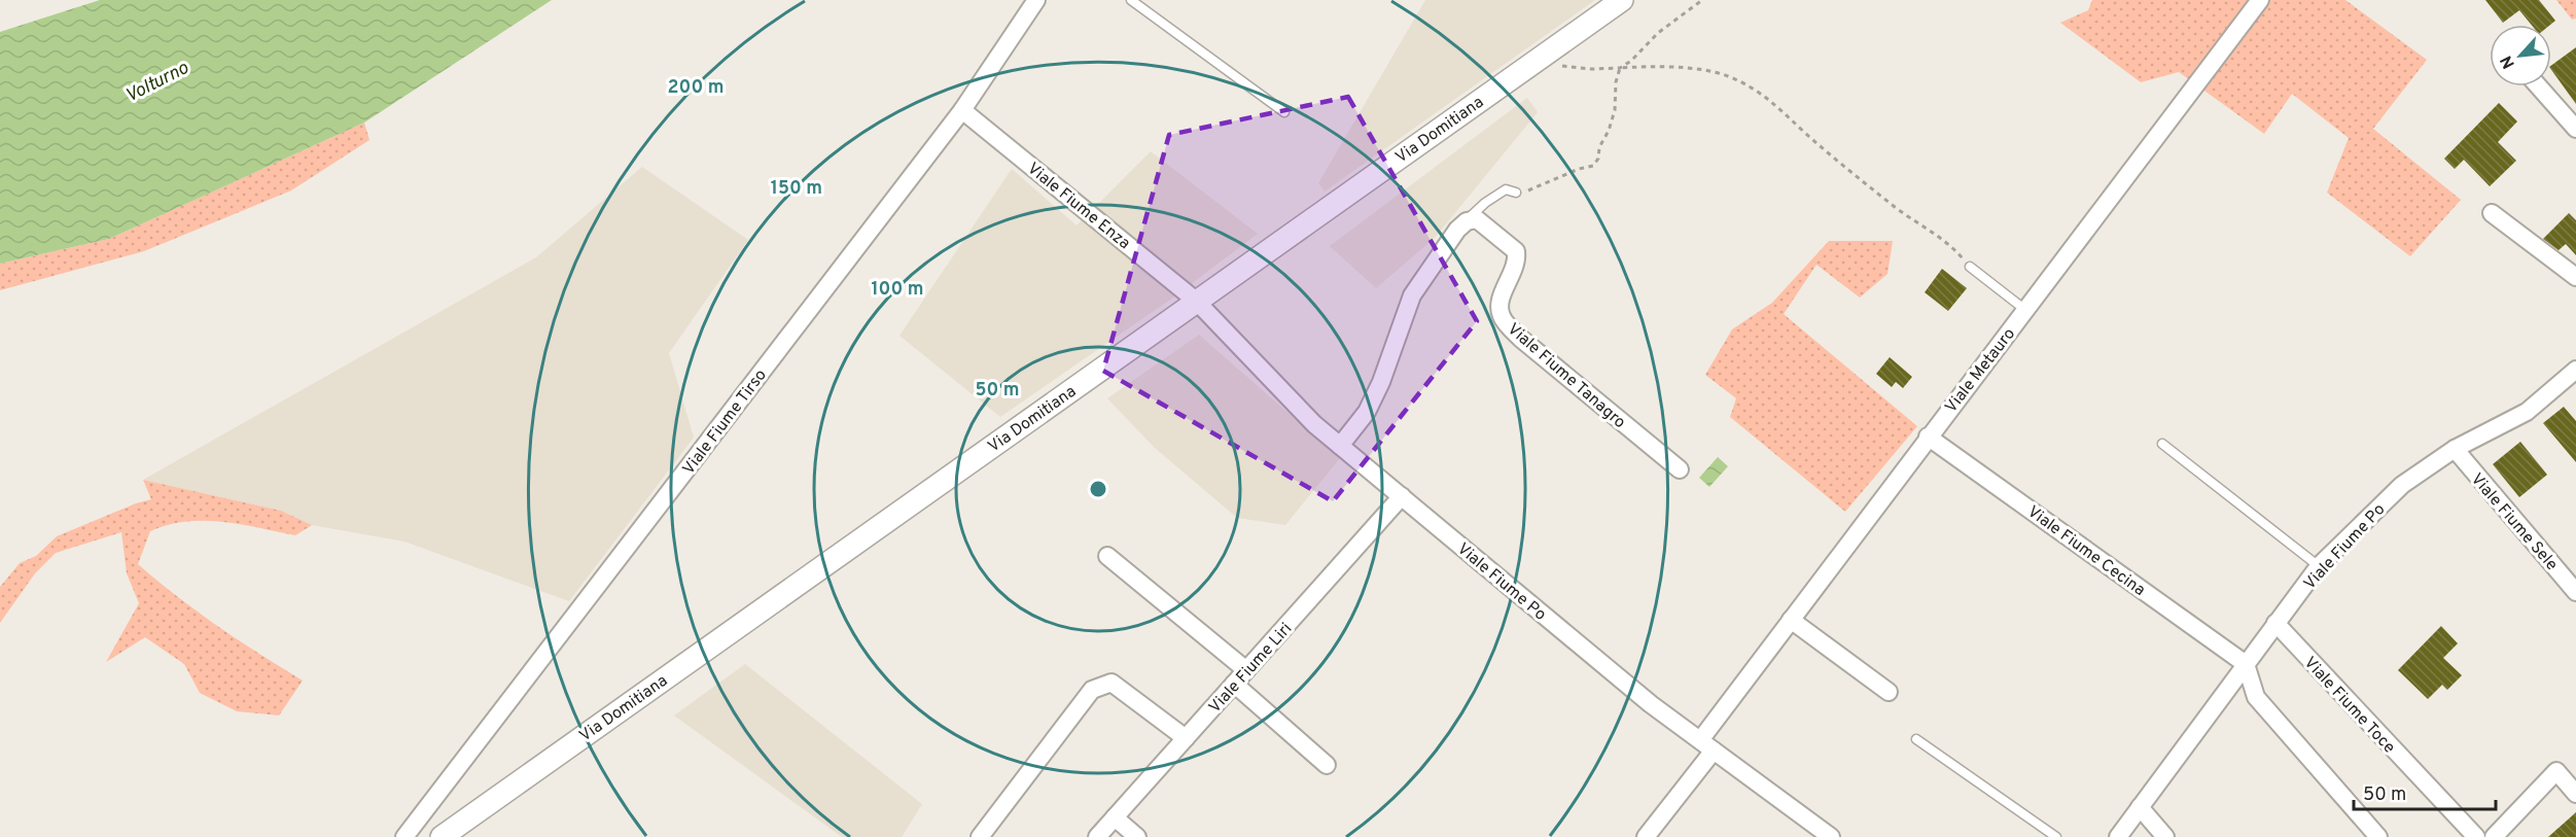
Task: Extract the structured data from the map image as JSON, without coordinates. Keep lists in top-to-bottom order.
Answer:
{
  "streets": {
    "street": [
      "Via Domitiana",
      "Viale Fiume Enza",
      "Viale Metauro",
      "Viale Fiume Tanagro",
      "Viale Fiume Tirso",
      "Viale Fiume Sele",
      "Viale Fiume Po",
      "Viale Fiume Cecina",
      "Viale Fiume Liri",
      "Viale Fiume Toce"
    ]
  },
  "crossings": [
    ["Via Domitiana", "Viale Fiume Enza"],
    ["Via Domitiana", "Viale Fiume Po"],
    ["Viale Fiume Enza", "Viale Fiume Tirso"],
    ["Viale Fiume Enza", "Viale Fiume Po"],
    ["Viale Metauro", "Viale Fiume Po"],
    ["Viale Metauro", "Viale Fiume Cecina"],
    ["Viale Fiume Sele", "Viale Fiume Po"],
    ["Viale Fiume Po", "Viale Fiume Cecina"],
    ["Viale Fiume Po", "Viale Fiume Liri"],
    ["Viale Fiume Po", "Viale Fiume Toce"]
  ],
  "water": ["Volturno"],
  "scale_bar": "50 m",
  "north": "bottom left",
  "rings": [
    "200 m",
    "150 m",
    "100 m",
    "50 m"
  ]
}
